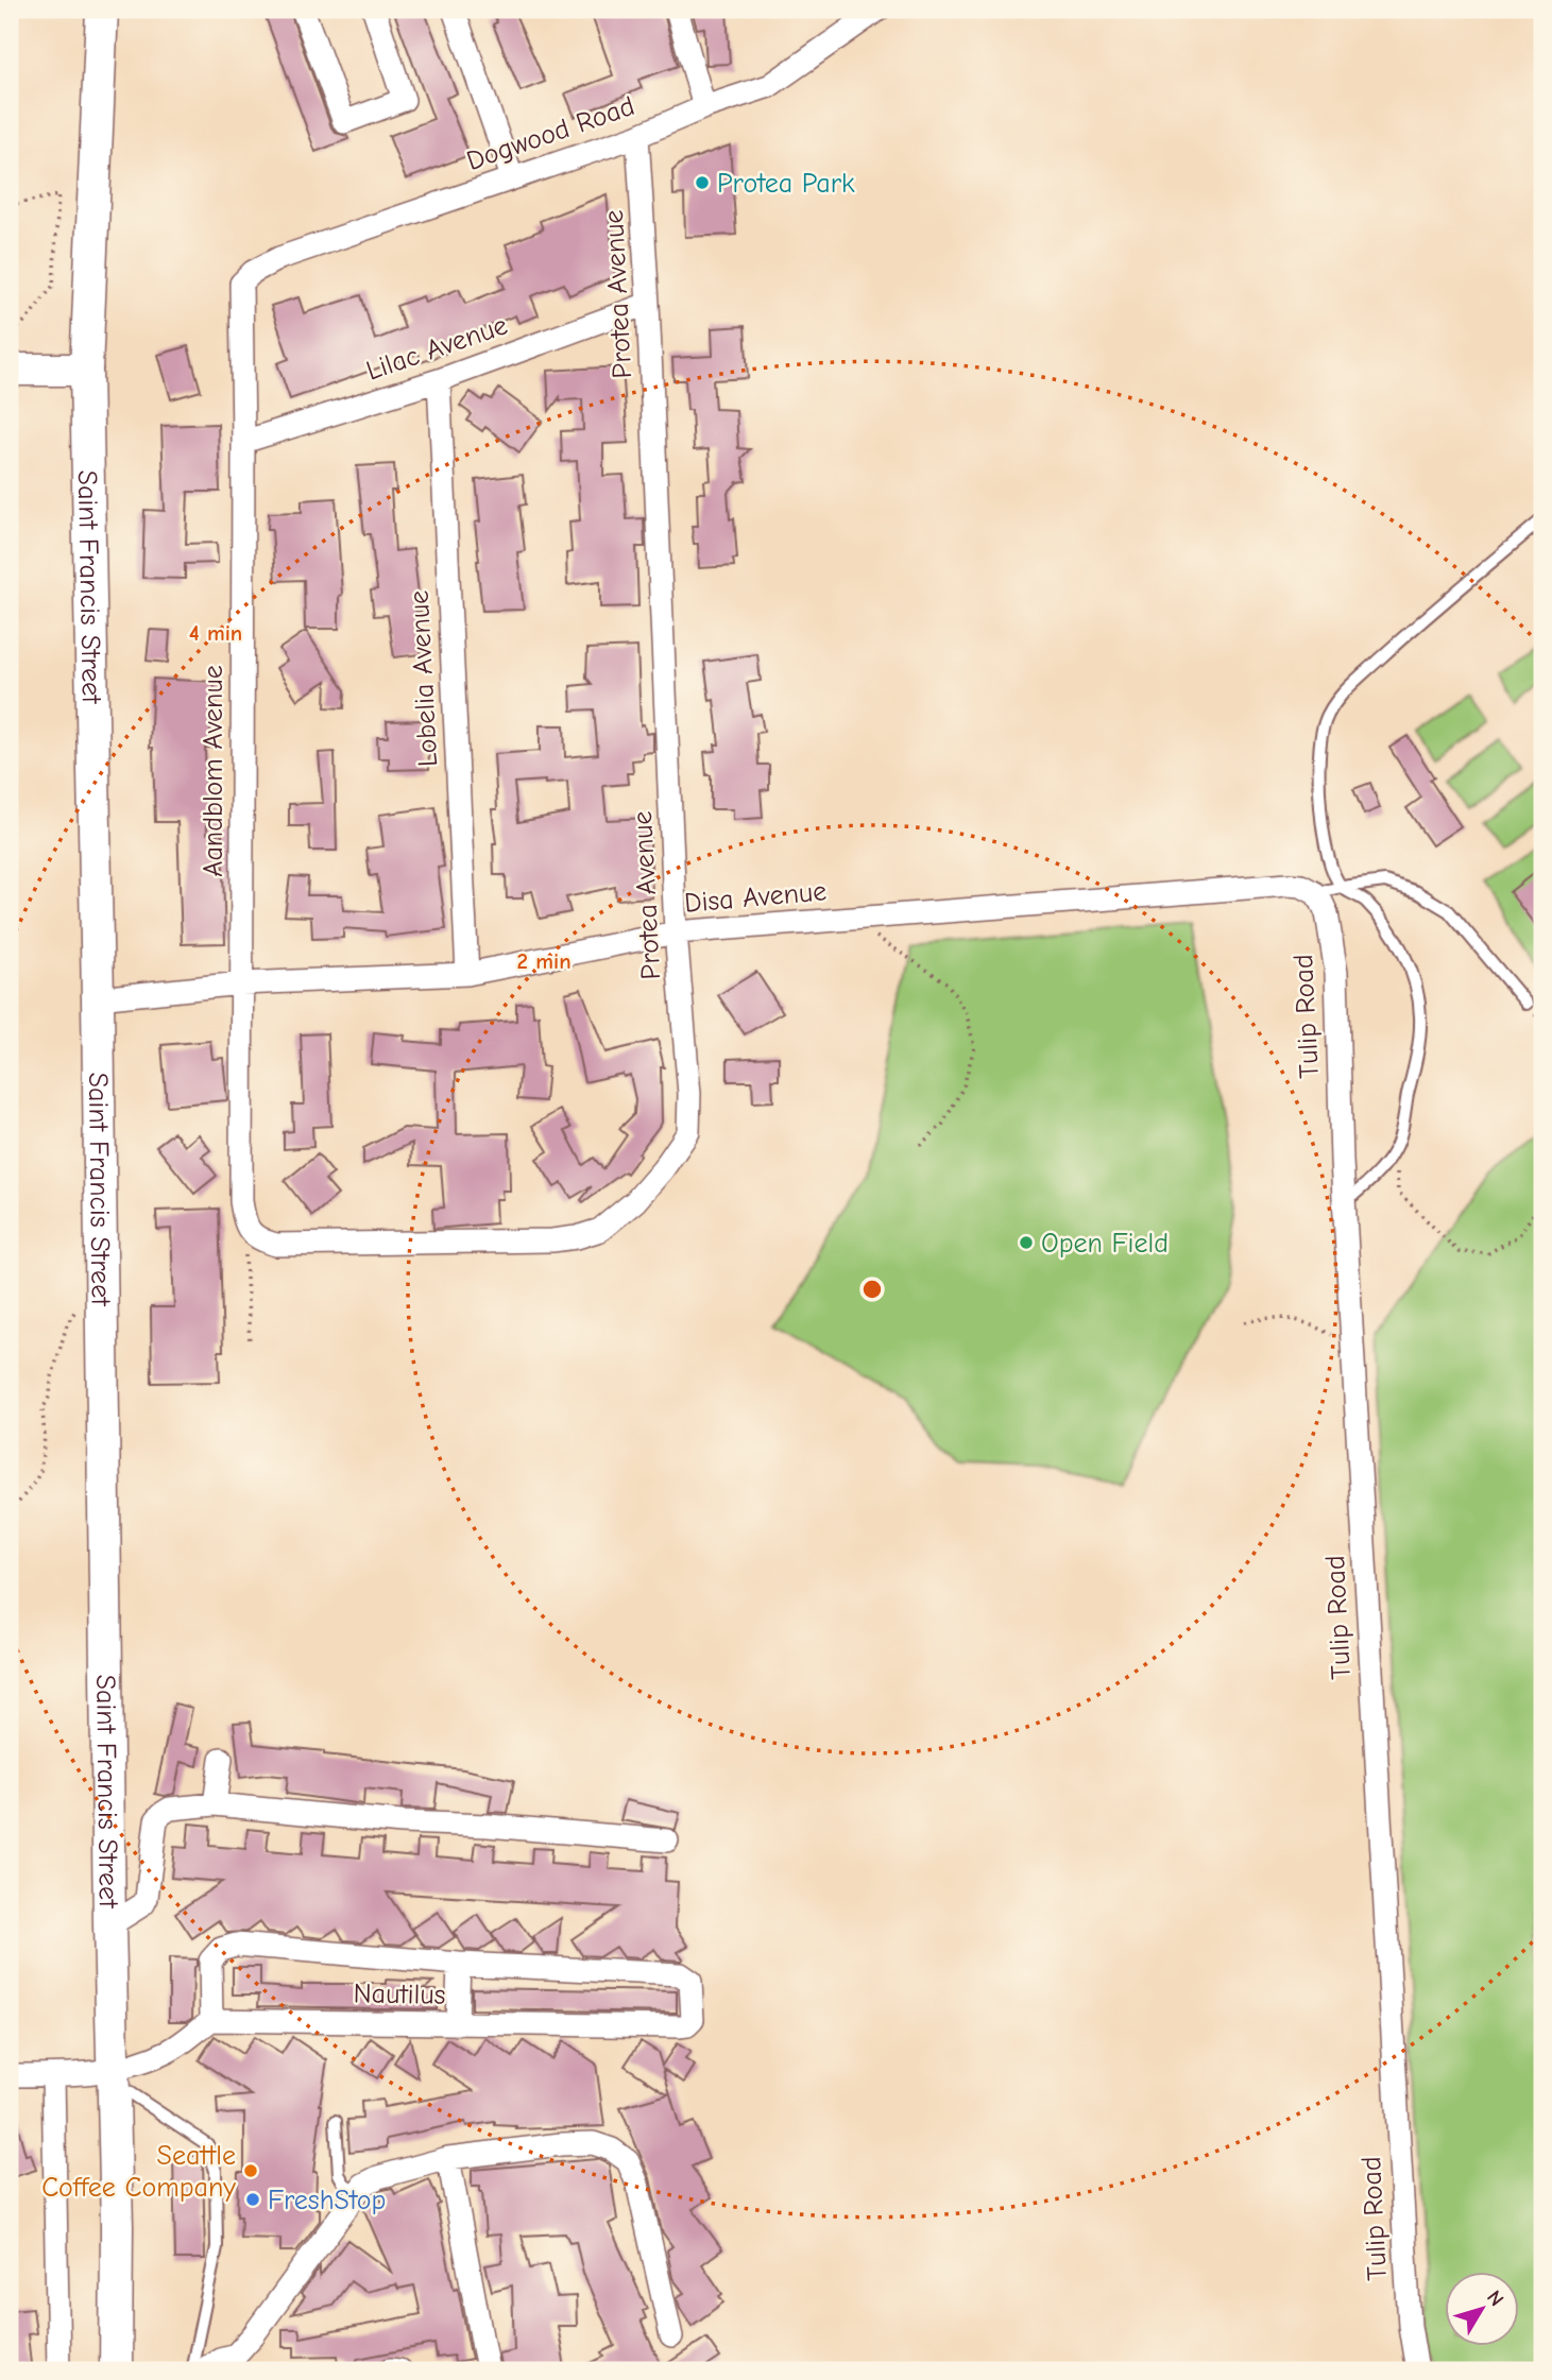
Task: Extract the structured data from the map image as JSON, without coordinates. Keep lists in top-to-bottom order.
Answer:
{
  "streets": {
    "street": [
      "Dogwood Road",
      "Protea Avenue",
      "Lilac Avenue",
      "Saint Francis Street",
      "Lobelia Avenue",
      "Aandblom Avenue",
      "Disa Avenue",
      "Tulip Road",
      "Nautilus"
    ]
  },
  "crossings": [
    ["Dogwood Road", "Protea Avenue"],
    ["Dogwood Road", "Aandblom Avenue"],
    ["Protea Avenue", "Lilac Avenue"],
    ["Protea Avenue", "Aandblom Avenue"],
    ["Protea Avenue", "Disa Avenue"],
    ["Lilac Avenue", "Lobelia Avenue"],
    ["Lilac Avenue", "Aandblom Avenue"],
    ["Saint Francis Street", "Disa Avenue"],
    ["Lobelia Avenue", "Disa Avenue"],
    ["Aandblom Avenue", "Disa Avenue"],
    ["Disa Avenue", "Tulip Road"]
  ],
  "places": [
    "Protea Park",
    "Open Field",
    "Seattle Coffee Company",
    "FreshStop"
  ],
  "north": "top right",
  "rings": ["4 min", "2 min"]
}
